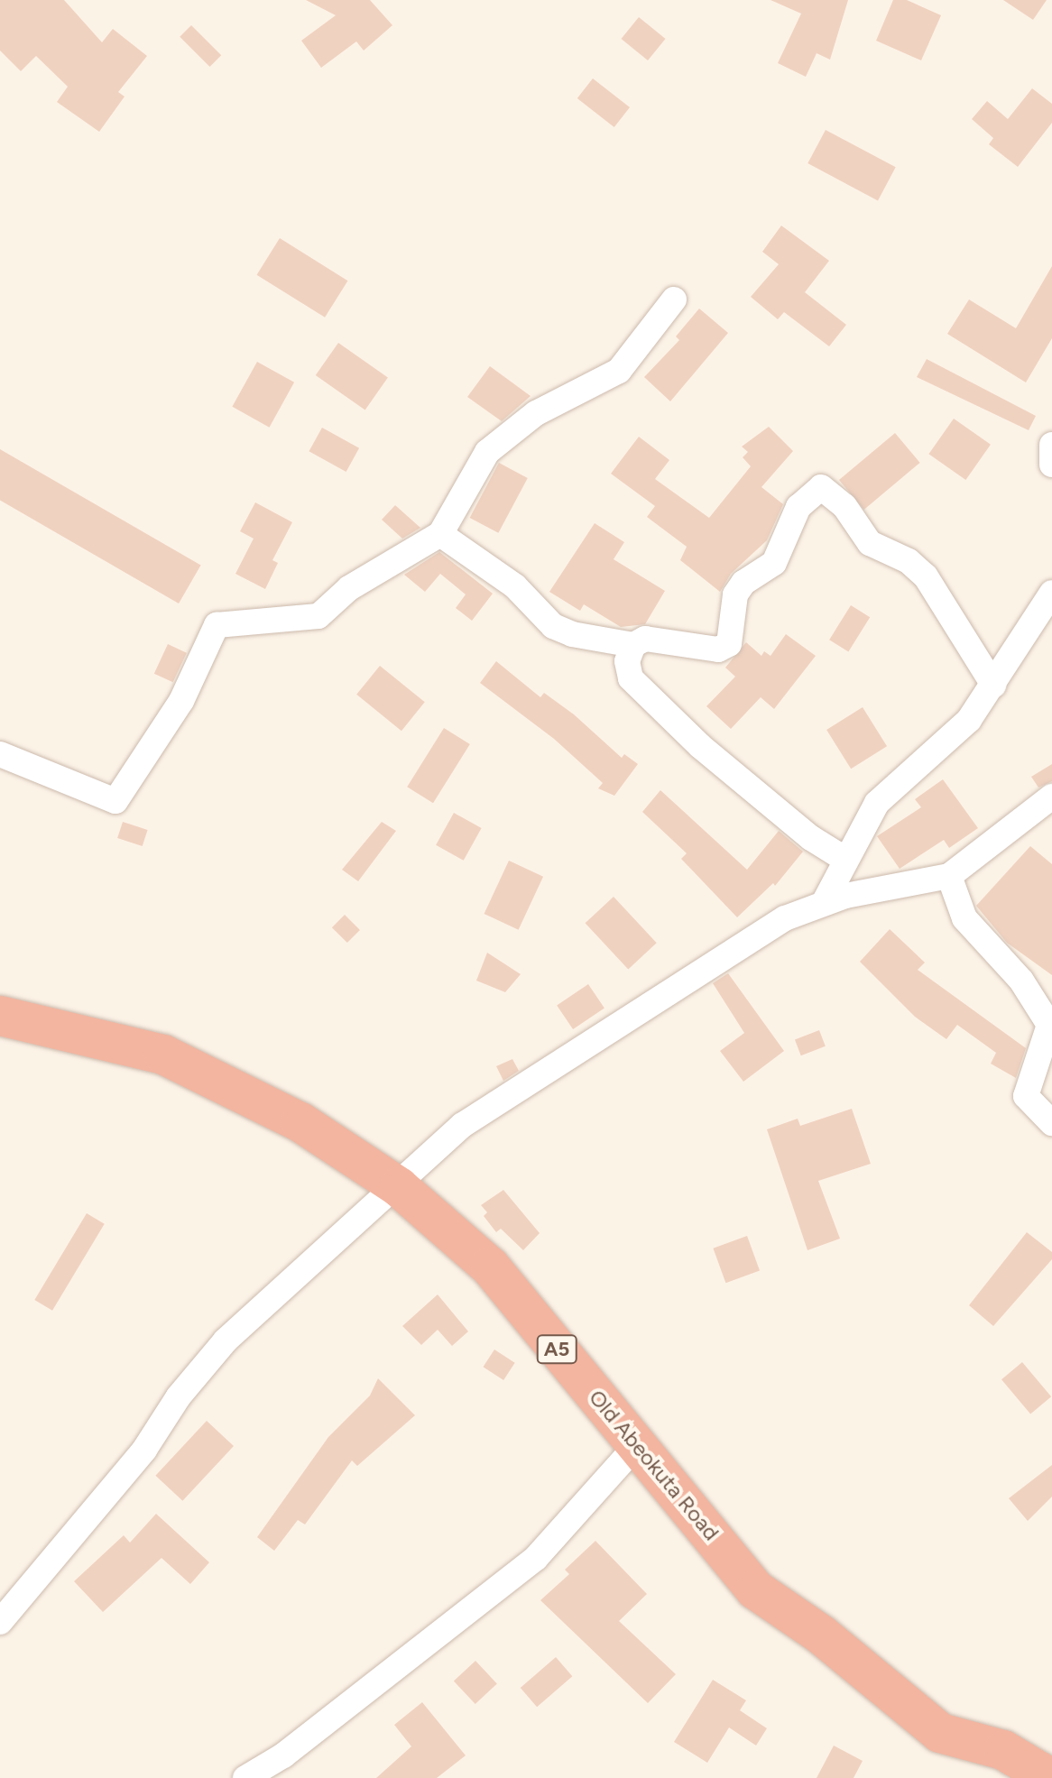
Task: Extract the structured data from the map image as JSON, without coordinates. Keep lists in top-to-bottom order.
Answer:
{
  "streets": {
    "highway": ["A5", "Old Abeokuta Road"]
  }
}
